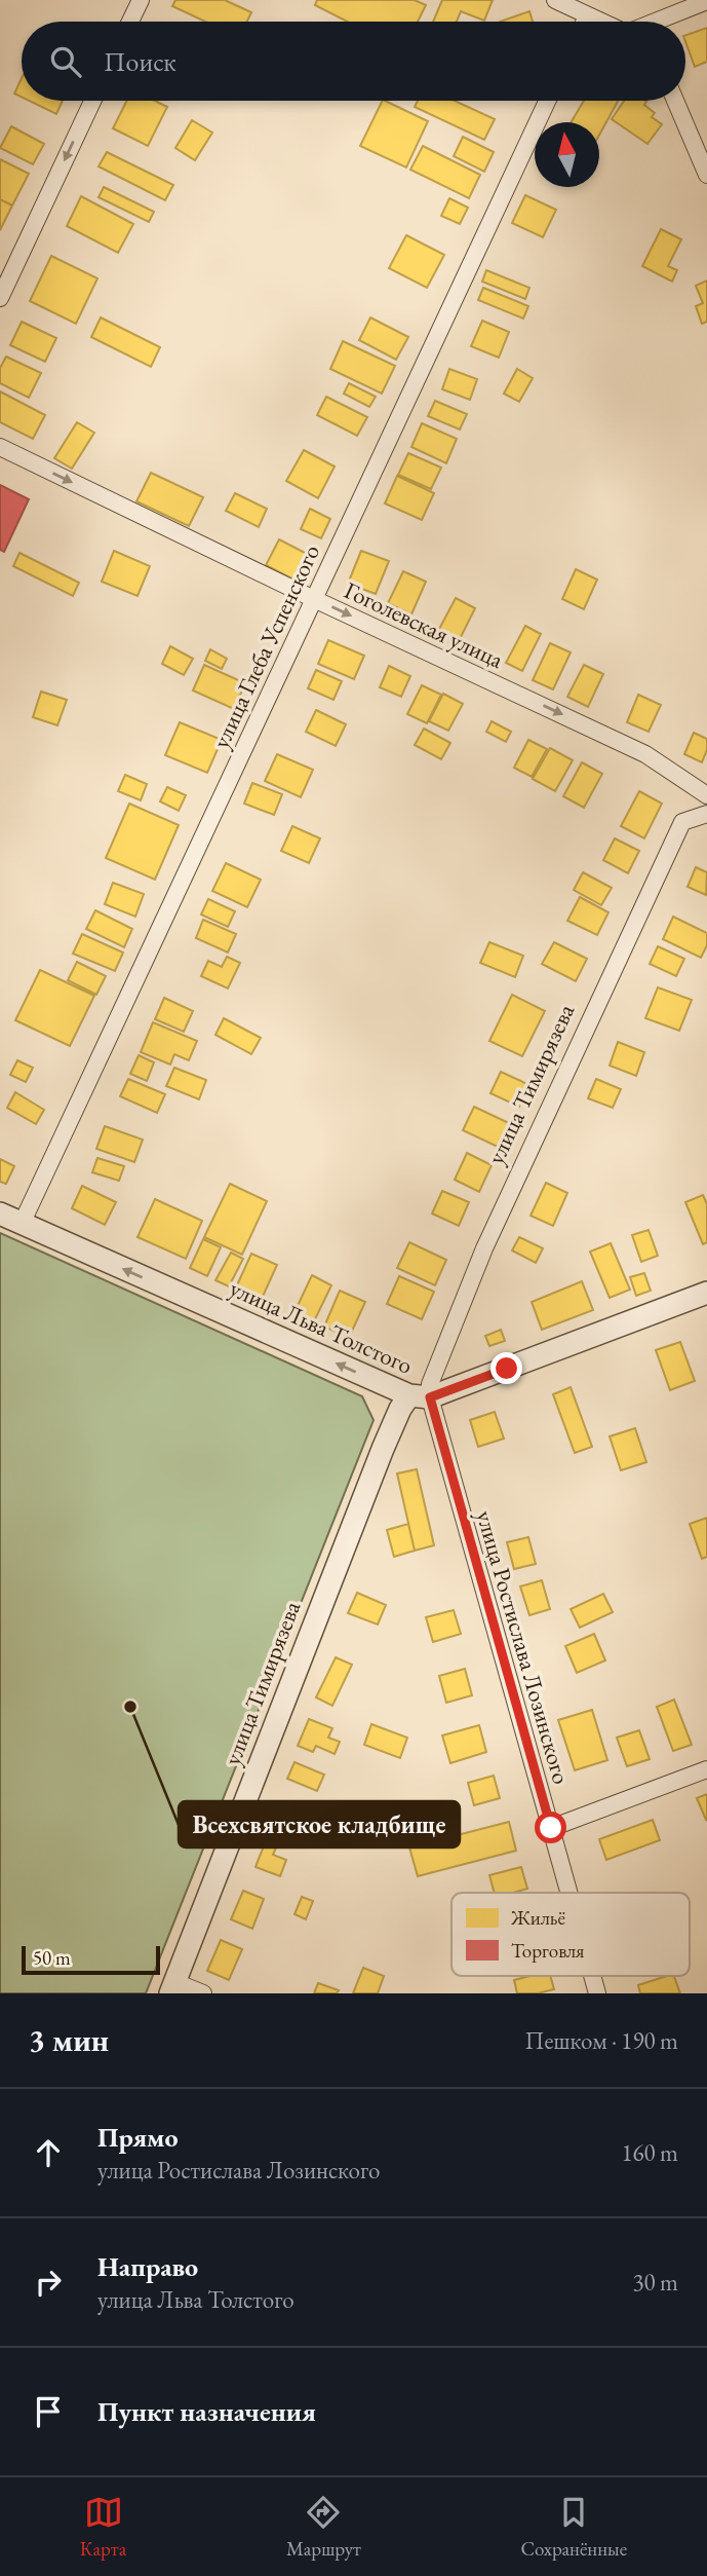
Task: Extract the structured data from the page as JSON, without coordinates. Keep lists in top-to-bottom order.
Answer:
{
  "streets": {
    "street": [
      "Гоголевская улица",
      "улица Глеба Успенского",
      "улица Тимирязева",
      "улица Льва Толстого",
      "улица Ростислава Лозинского"
    ]
  },
  "crossings": [
    ["Гоголевская улица", "улица Глеба Успенского"],
    ["улица Глеба Успенского", "улица Льва Толстого"],
    ["улица Тимирязева", "улица Льва Толстого"],
    ["улица Тимирязева", "улица Ростислава Лозинского"],
    ["улица Льва Толстого", "улица Ростислава Лозинского"]
  ],
  "one_way": ["Гоголевская улица", "улица Льва Толстого"],
  "places": ["Всехсвятское кладбище"],
  "legend": ["Жильё", "Торговля"],
  "scale_bar": "50 m",
  "north": "top",
  "page": {
    "search": "Поиск",
    "scale": "50 m",
    "heading": ["3 мин", "Пешком · 190 m"],
    "list": [
      ["Прямо", "улица Ростислава Лозинского", "160 m"],
      ["Направо", "улица Льва Толстого", "30 m"],
      "Пункт назначения"
    ],
    "nav": ["Карта", "Маршрут", "Сохранённые"]
  }
}
